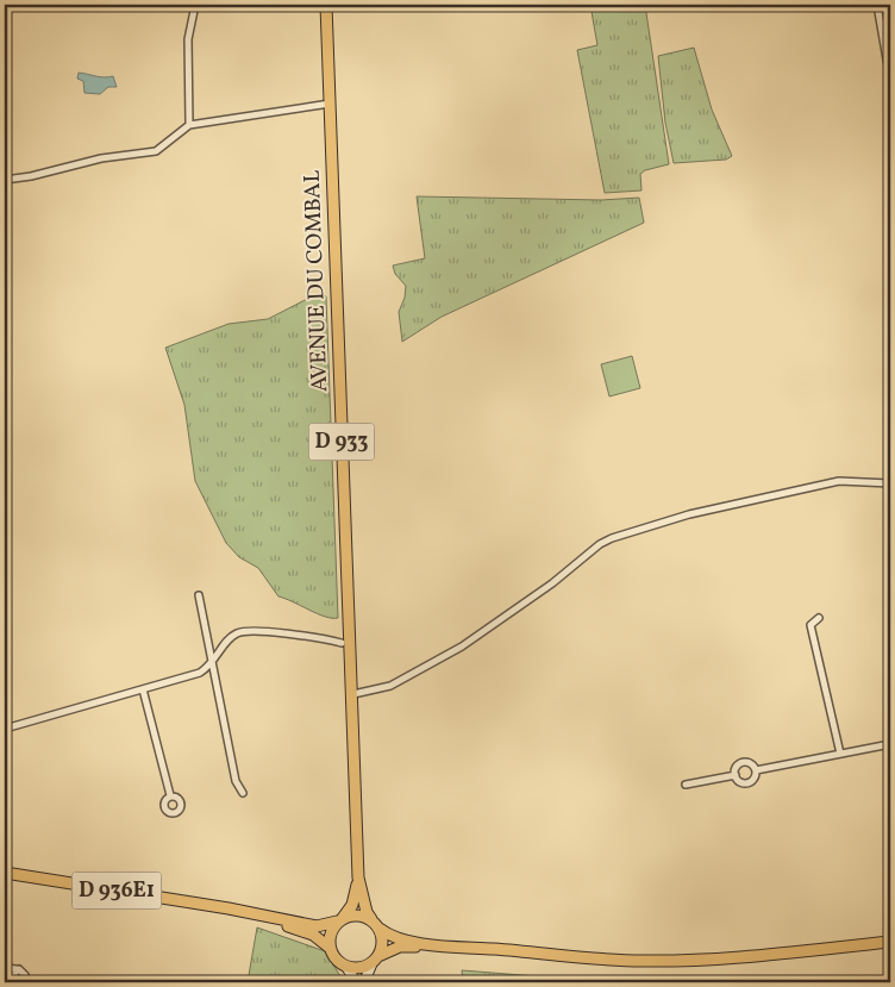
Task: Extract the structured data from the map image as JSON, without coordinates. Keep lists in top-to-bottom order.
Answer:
{
  "streets": {
    "main road": ["AVENUE DU COMBAL", "D 933", "D 936E1"]
  },
  "crossings": [
    ["AVENUE DU COMBAL", "D 933"],
    ["D 933", "D 936E1"]
  ]
}
